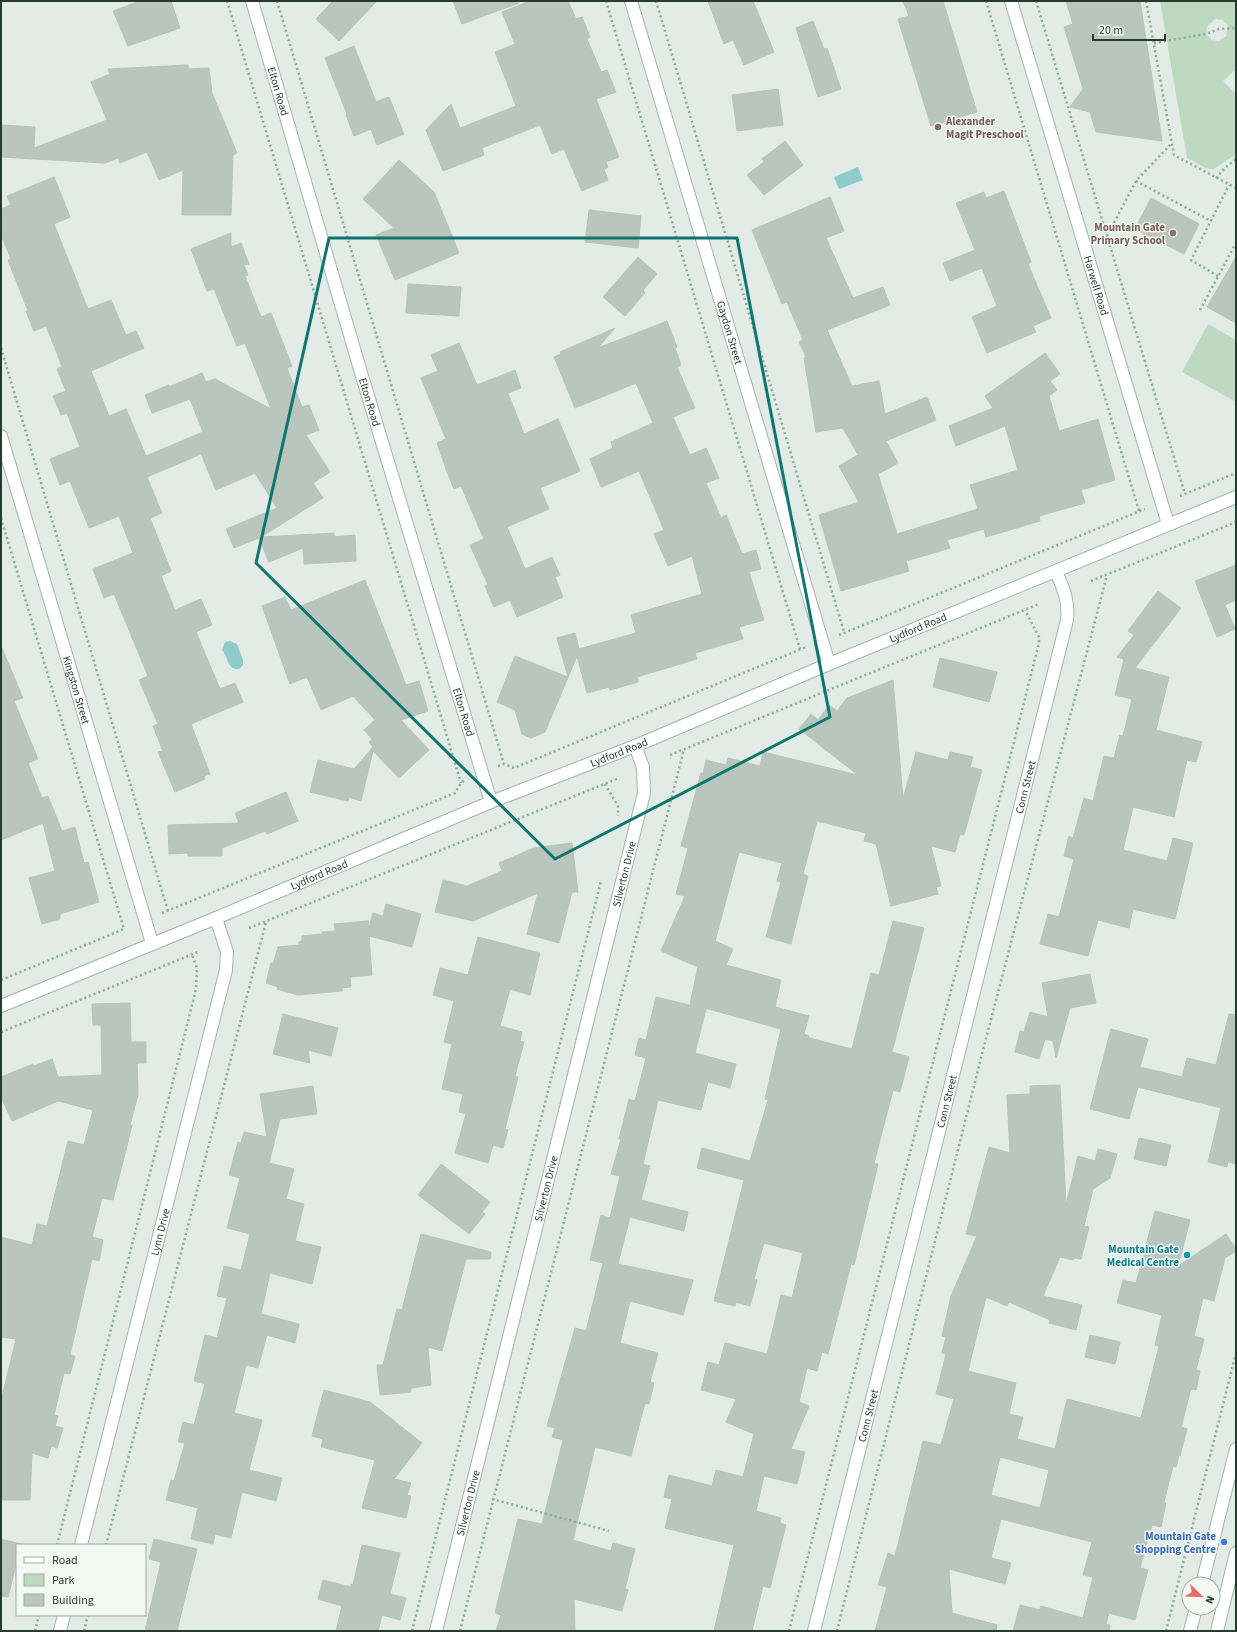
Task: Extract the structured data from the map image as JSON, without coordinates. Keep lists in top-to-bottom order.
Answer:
{
  "streets": {
    "street": [
      "Elton Road",
      "Harwell Road",
      "Gaydon Street",
      "Lydford Road",
      "Kingston Street",
      "Conn Street",
      "Silverton Drive",
      "Lynn Drive"
    ]
  },
  "crossings": [
    ["Elton Road", "Lydford Road"],
    ["Harwell Road", "Lydford Road"],
    ["Gaydon Street", "Lydford Road"],
    ["Lydford Road", "Kingston Street"],
    ["Lydford Road", "Conn Street"],
    ["Lydford Road", "Silverton Drive"],
    ["Lydford Road", "Lynn Drive"]
  ],
  "places": [
    "Alexander Magit Preschool",
    "Mountain Gate Primary School",
    "Mountain Gate Medical Centre",
    "Mountain Gate Shopping Centre"
  ],
  "legend": ["Road", "Park", "Building"],
  "scale_bar": "20 m",
  "north": "bottom right"
}
